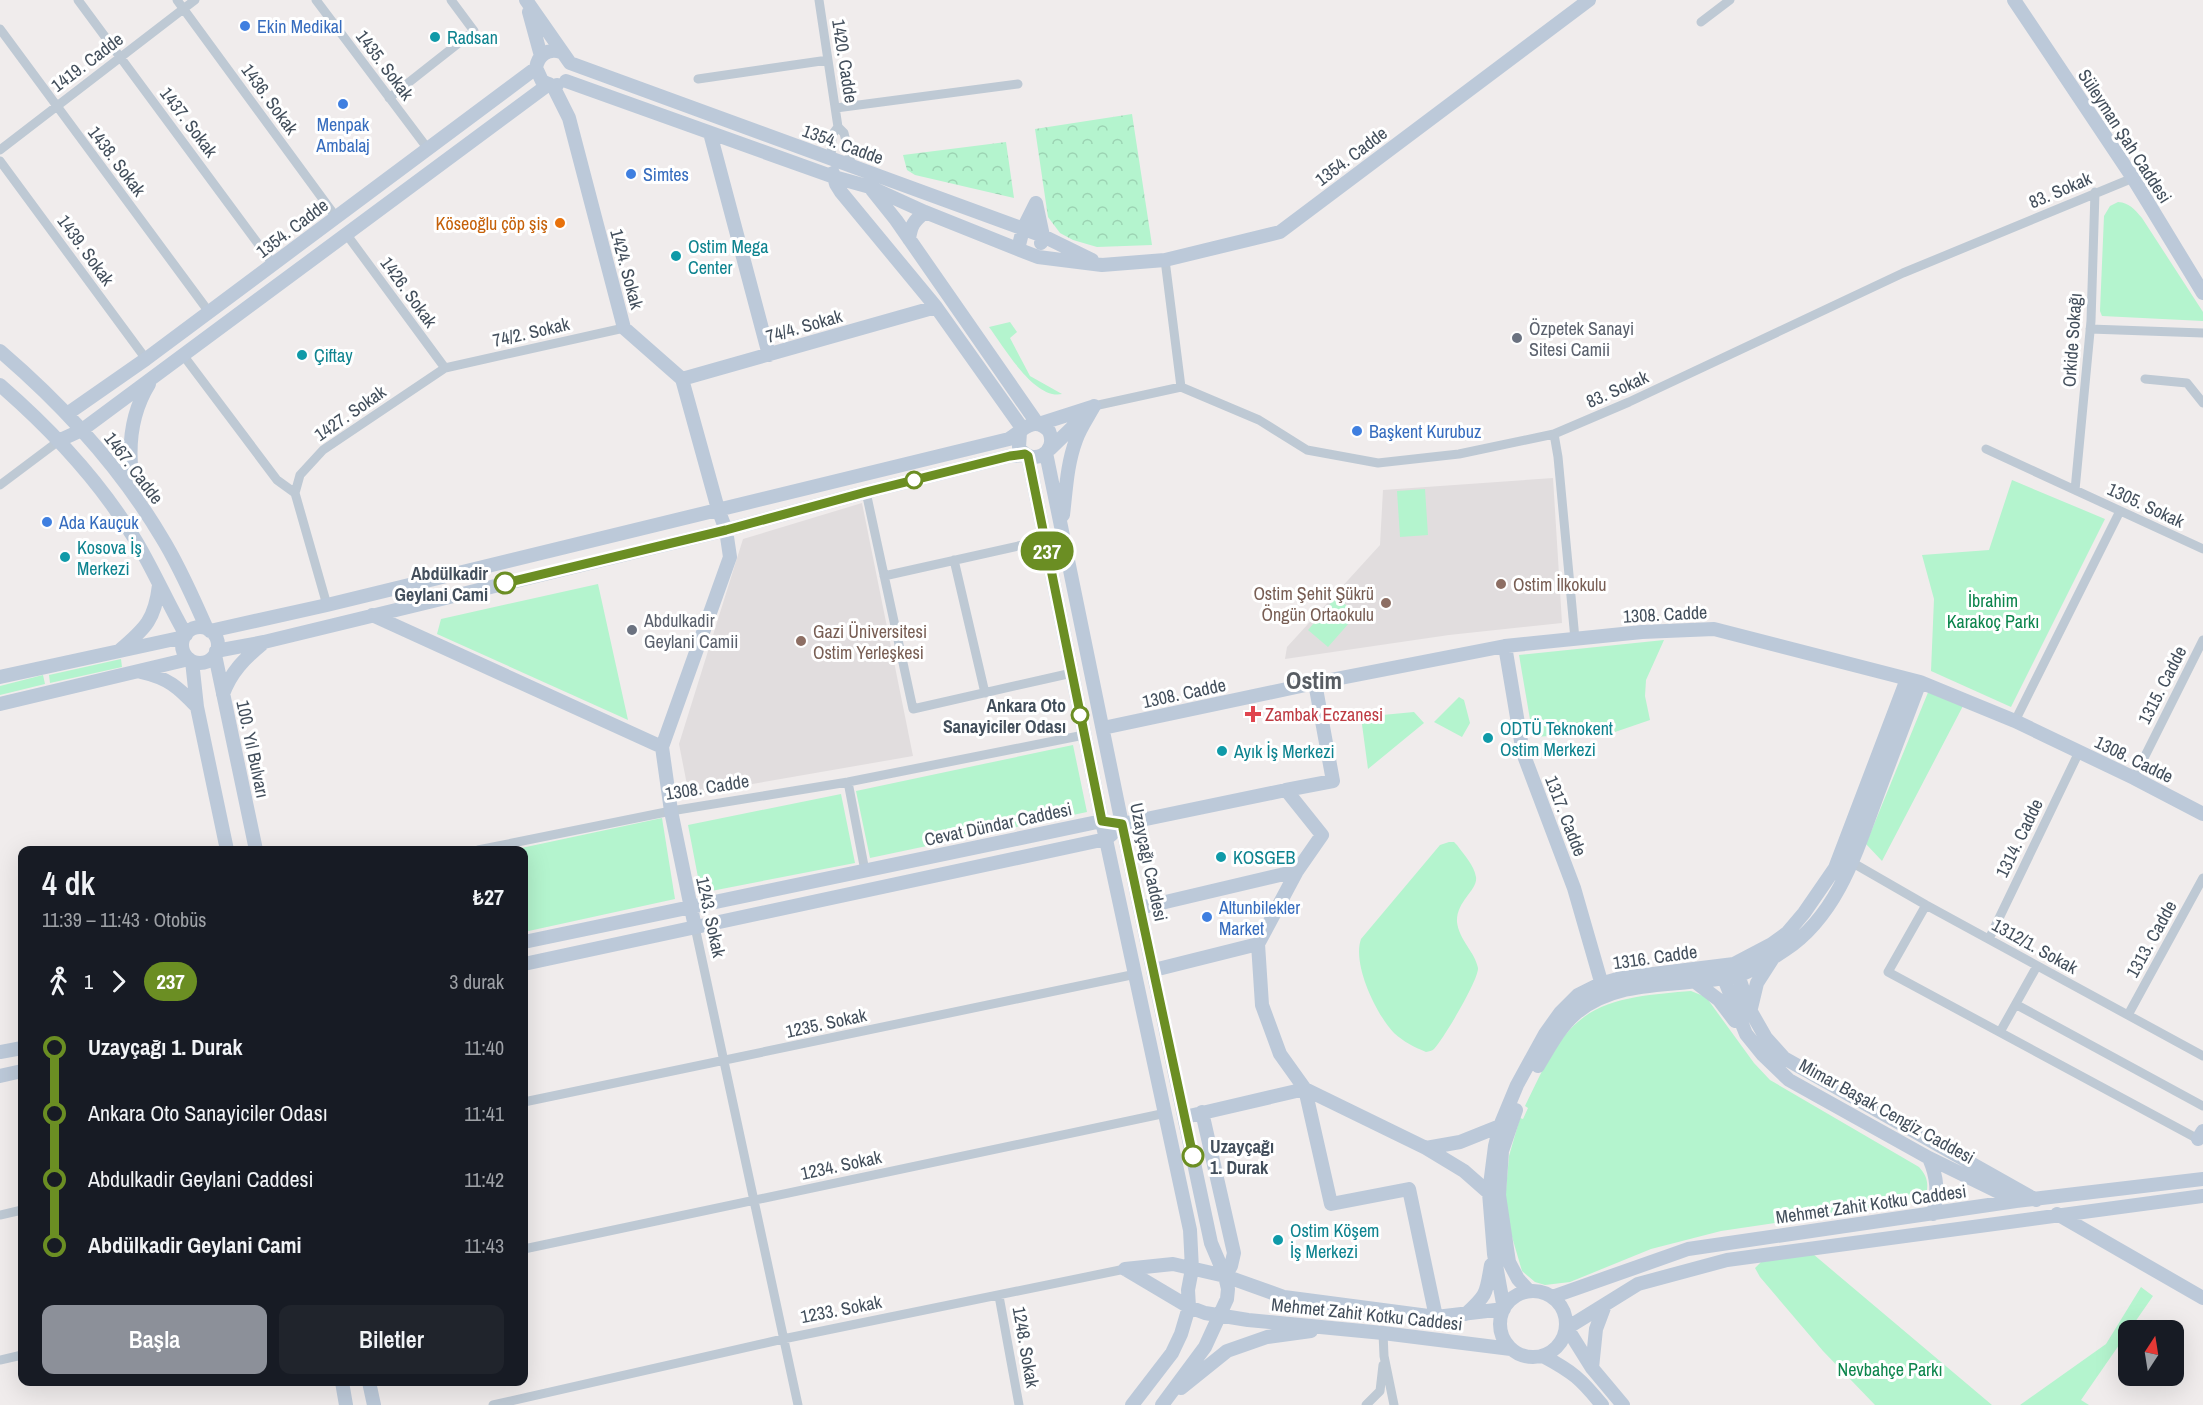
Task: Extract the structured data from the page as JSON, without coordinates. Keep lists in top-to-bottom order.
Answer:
{
  "streets": {
    "main road": [
      "Süleyman Şah Caddesi",
      "1354. Cadde",
      "1424. Sokak",
      "74/4. Sokak",
      "1467. Cadde",
      "1308. Cadde",
      "100. Yıl Bulvarı",
      "1317. Cadde",
      "Cevat Dündar Caddesi",
      "Uzayçağı Caddesi",
      "1243. Sokak",
      "1316. Cadde",
      "Mimar Başak Cengiz Caddesi",
      "Mehmet Zahit Kotku Caddesi"
    ],
    "street": [
      "1420. Cadde",
      "1419. Cadde",
      "1435. Sokak",
      "1436. Sokak",
      "1437. Sokak",
      "1438. Sokak",
      "83. Sokak",
      "1439. Sokak",
      "1426. Sokak",
      "74/2. Sokak",
      "Orkide Sokağı",
      "1427. Sokak",
      "1305. Sokak",
      "1315. Cadde",
      "1314. Cadde",
      "1313. Cadde",
      "1312/1. Sokak",
      "1235. Sokak",
      "1234. Sokak",
      "1233. Sokak",
      "1248. Sokak"
    ]
  },
  "crossings": [
    ["1420. Cadde", "1354. Cadde"],
    ["1419. Cadde", "1436. Sokak"],
    ["1419. Cadde", "1437. Sokak"],
    ["1419. Cadde", "1438. Sokak"],
    ["1435. Sokak", "1354. Cadde"],
    ["1436. Sokak", "1354. Cadde"],
    ["1437. Sokak", "1354. Cadde"],
    ["Süleyman Şah Caddesi", "83. Sokak"],
    ["1354. Cadde", "1438. Sokak"],
    ["1354. Cadde", "1439. Sokak"],
    ["1354. Cadde", "1424. Sokak"],
    ["1354. Cadde", "1426. Sokak"],
    ["1354. Cadde", "1467. Cadde"],
    ["83. Sokak", "Orkide Sokağı"],
    ["1424. Sokak", "74/4. Sokak"],
    ["1424. Sokak", "74/2. Sokak"],
    ["1426. Sokak", "74/2. Sokak"],
    ["1426. Sokak", "1427. Sokak"],
    ["74/2. Sokak", "1427. Sokak"],
    ["Orkide Sokağı", "1305. Sokak"],
    ["1467. Cadde", "100. Yıl Bulvarı"],
    ["1308. Cadde", "1315. Cadde"],
    ["1308. Cadde", "1317. Cadde"],
    ["1308. Cadde", "1314. Cadde"],
    ["1308. Cadde", "Uzayçağı Caddesi"],
    ["1308. Cadde", "1243. Sokak"],
    ["1308. Cadde", "1316. Cadde"],
    ["1317. Cadde", "1316. Cadde"],
    ["Cevat Dündar Caddesi", "Uzayçağı Caddesi"],
    ["Cevat Dündar Caddesi", "1243. Sokak"],
    ["1314. Cadde", "1312/1. Sokak"],
    ["Uzayçağı Caddesi", "1235. Sokak"],
    ["Uzayçağı Caddesi", "1234. Sokak"],
    ["Uzayçağı Caddesi", "Mehmet Zahit Kotku Caddesi"],
    ["1243. Sokak", "1235. Sokak"],
    ["1243. Sokak", "1234. Sokak"],
    ["1243. Sokak", "1233. Sokak"],
    ["1313. Cadde", "1312/1. Sokak"],
    ["1312/1. Sokak", "1316. Cadde"],
    ["1316. Cadde", "Mimar Başak Cengiz Caddesi"],
    ["1316. Cadde", "Mehmet Zahit Kotku Caddesi"],
    ["Mimar Başak Cengiz Caddesi", "Mehmet Zahit Kotku Caddesi"],
    ["Mehmet Zahit Kotku Caddesi", "1233. Sokak"],
    ["1233. Sokak", "1248. Sokak"]
  ],
  "districts": ["Ostim"],
  "parks": ["İbrahim Karakoç Parkı", "Nevbahçe Parkı"],
  "places": {
    "other": [
      "Ekin Medikal",
      "Radsan",
      "Menpak Ambalaj",
      "Simtes",
      "Köseoğlu çöp şiş",
      "Ostim Mega Center",
      "Özpetek Sanayi Sitesi Camii",
      "Çiftay",
      "Başkent Kurubuz",
      "Ada Kauçuk",
      "Kosova İş Merkezi",
      "Abdülkadir Geylani Cami",
      "Ostim İlkokulu",
      "Ostim Şehit Şükrü Öngün Ortaokulu",
      "Abdulkadir Geylani Camii",
      "Gazi Üniversitesi Ostim Yerleşkesi",
      "Ankara Oto Sanayiciler Odası",
      "ODTÜ Teknokent Ostim Merkezi",
      "Ayık İş Merkezi",
      "KOSGEB",
      "Altunbilekler Market",
      "Uzayçağı 1. Durak",
      "Ostim Köşem İş Merkezi"
    ],
    "health": ["Zambak Eczanesi"]
  },
  "lines": ["bus line 237"],
  "north": "top",
  "page": {
    "on_map": "237",
    "heading": ["4 dk", "11:39 – 11:43 · Otobüs", "₺27"],
    "legs": ["1", "237", "3 durak"],
    "list": [
      {
        "name": "Uzayçağı 1. Durak",
        "value": "11:40"
      },
      {
        "name": "Ankara Oto Sanayiciler Odası",
        "value": "11:41"
      },
      {
        "name": "Abdulkadir Geylani Caddesi",
        "value": "11:42"
      },
      {
        "name": "Abdülkadir Geylani Cami",
        "value": "11:43"
      }
    ],
    "buttons": ["Başla", "Biletler"]
  }
}
